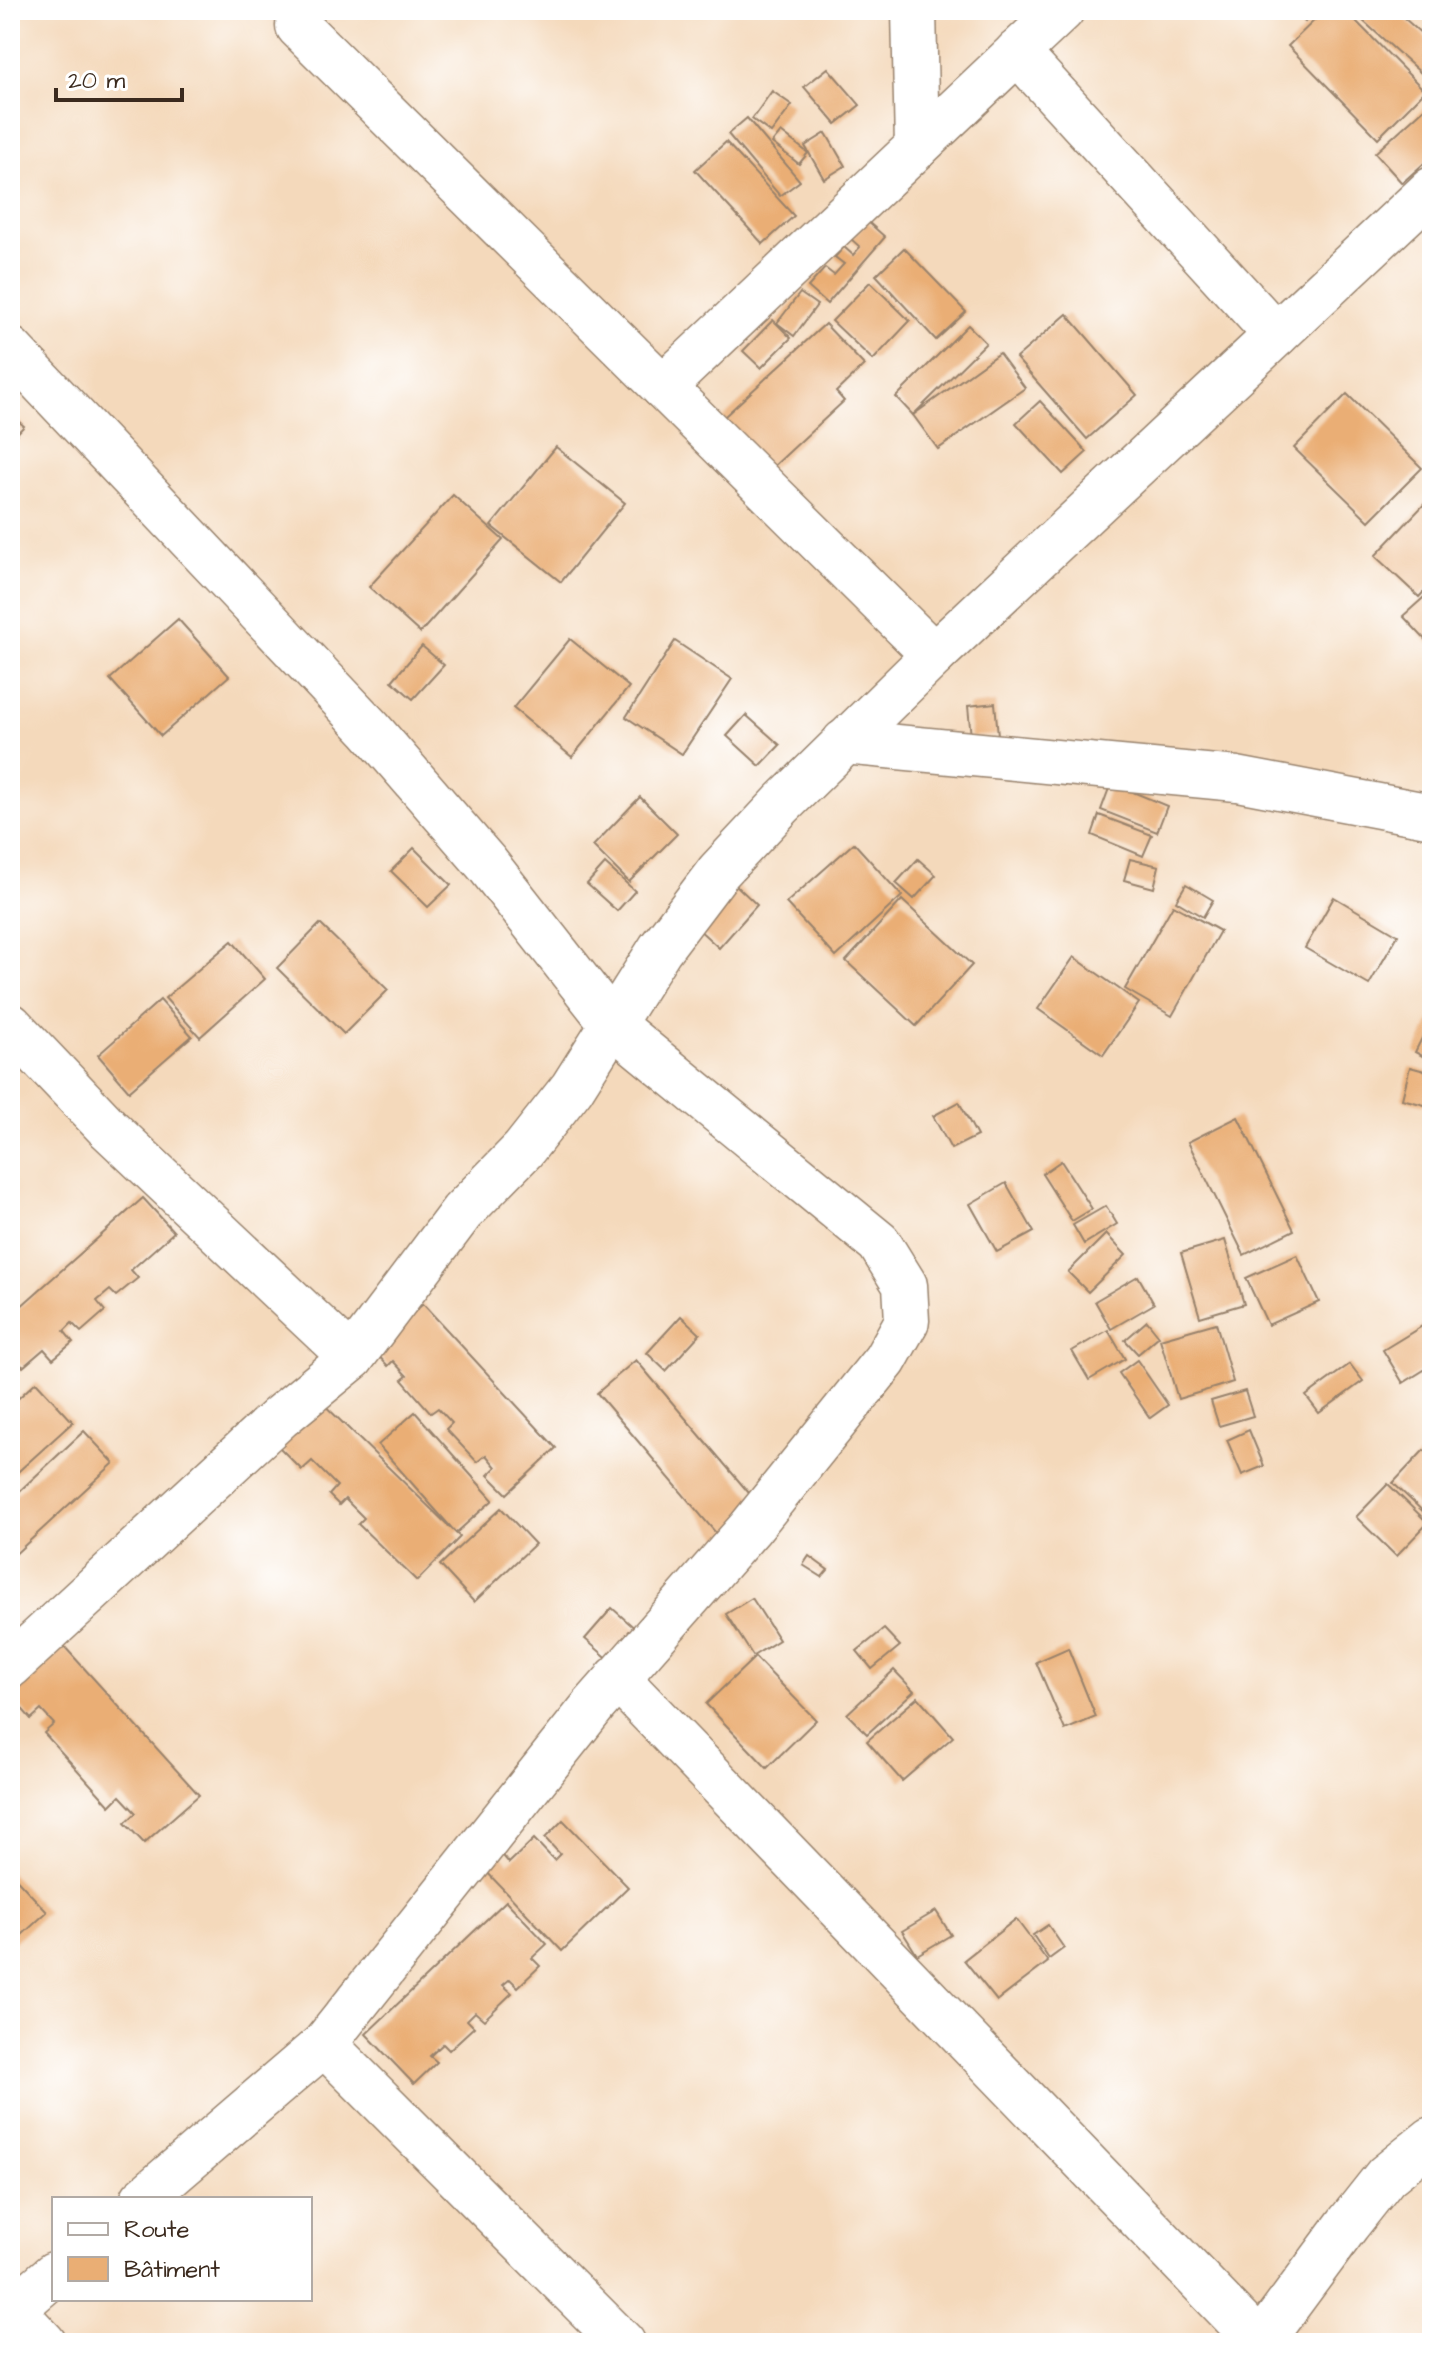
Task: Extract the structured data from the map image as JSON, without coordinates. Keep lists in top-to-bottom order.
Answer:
{
  "legend": ["Route", "Bâtiment"],
  "scale_bar": "20 m"
}
